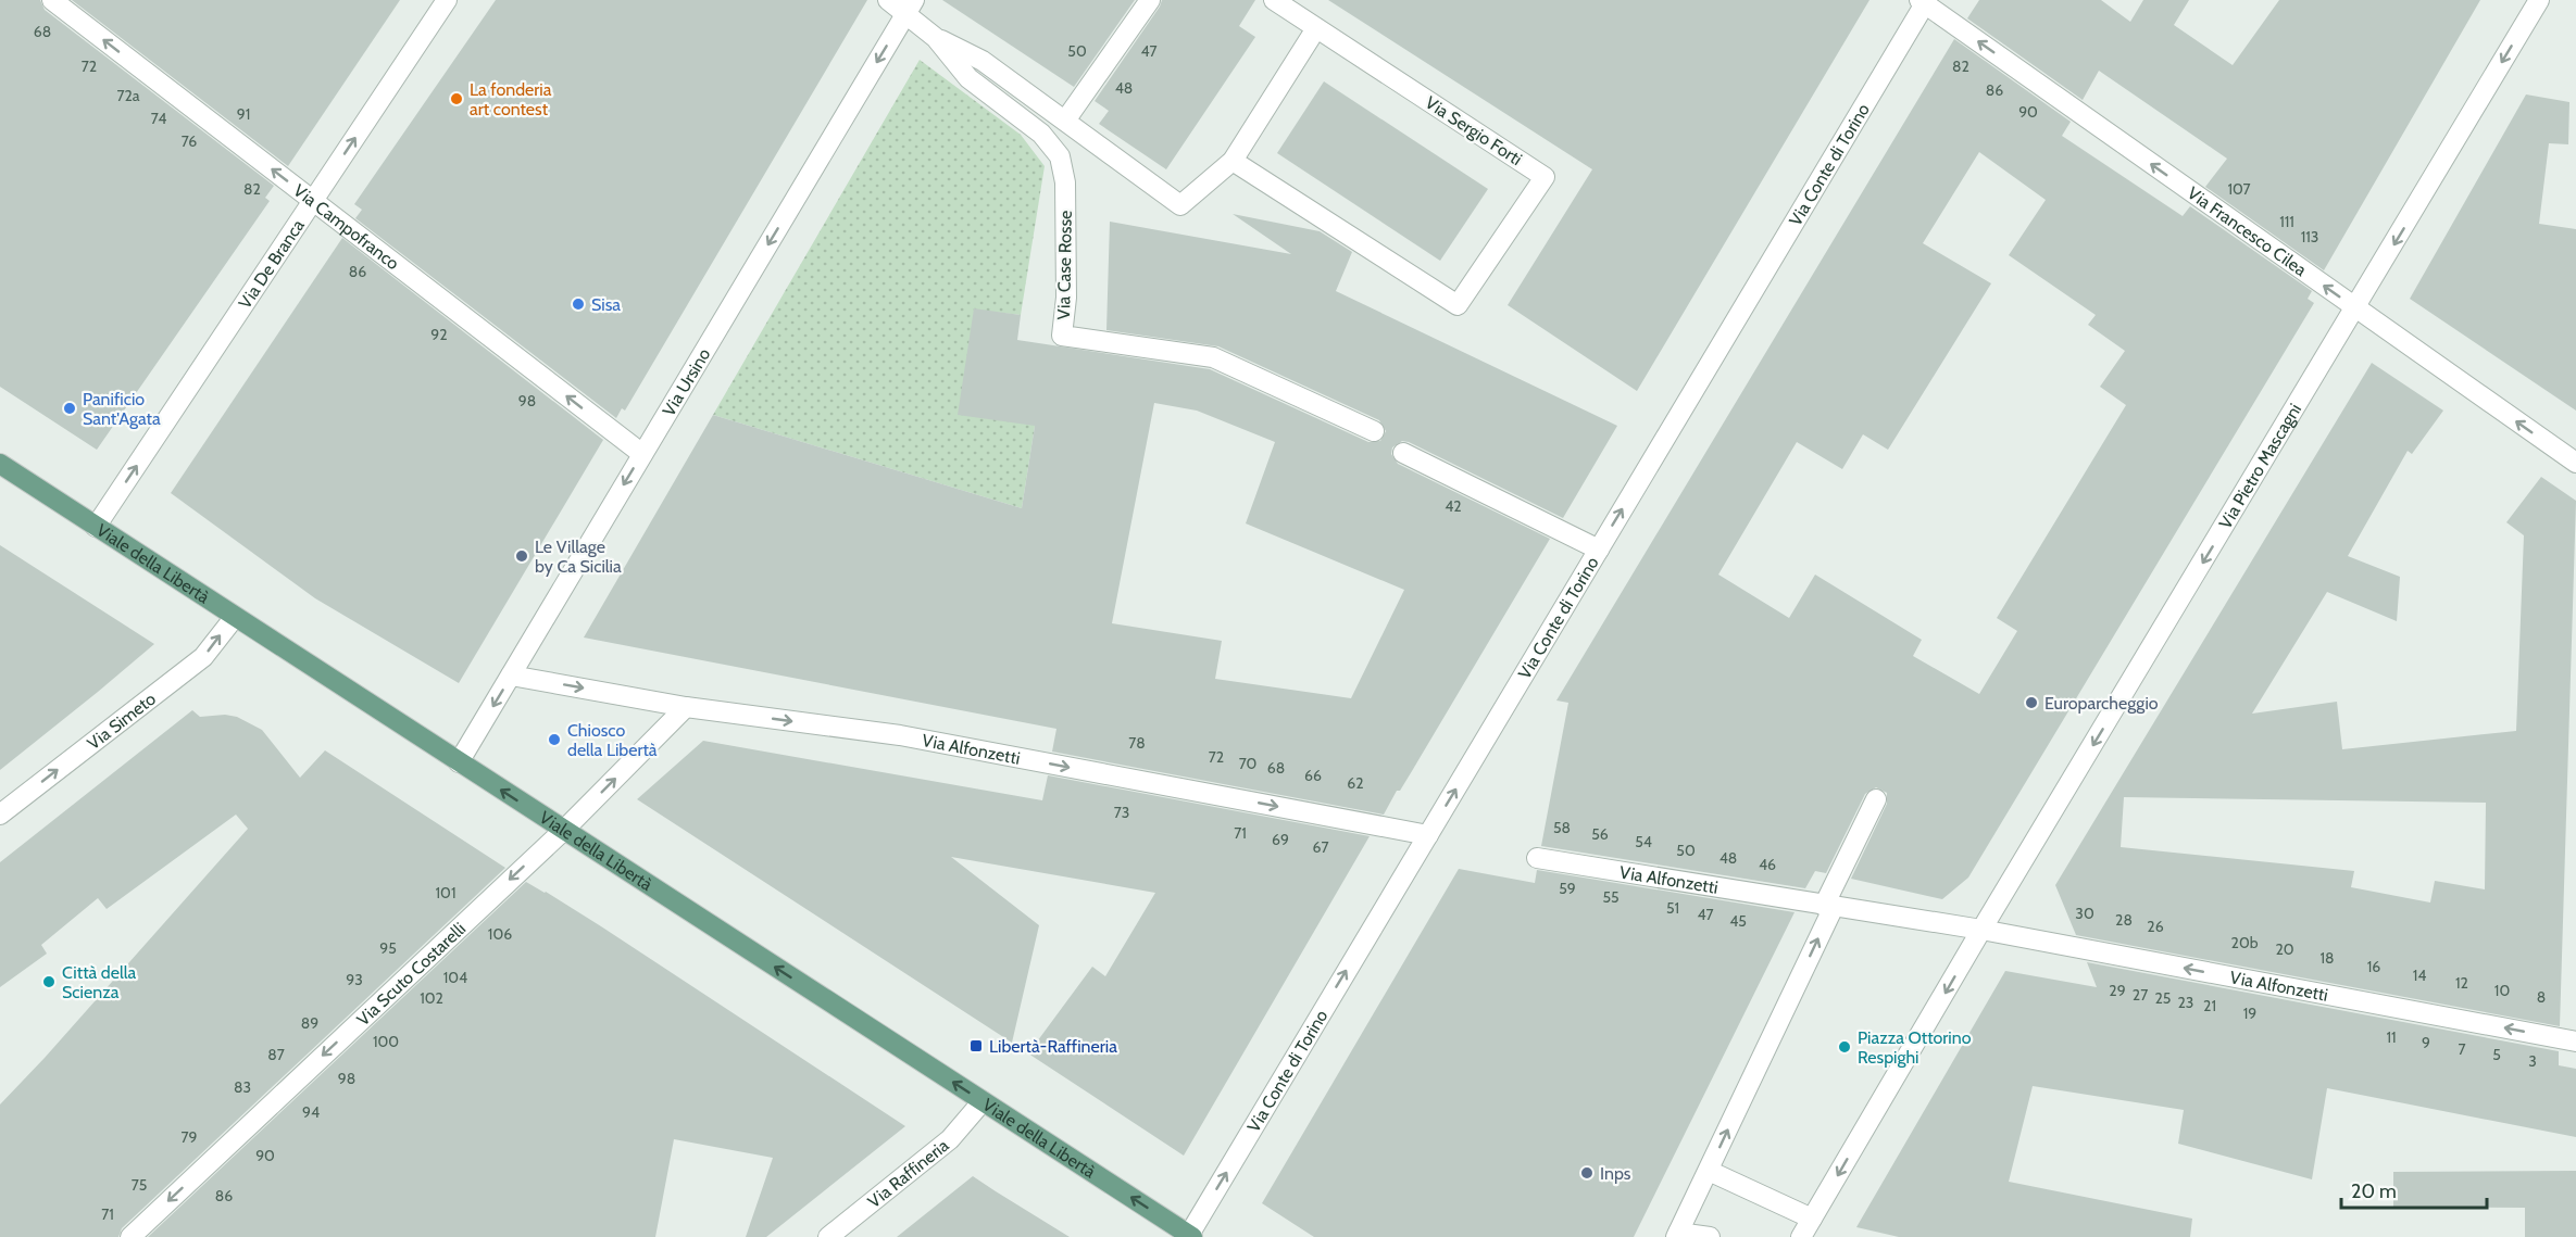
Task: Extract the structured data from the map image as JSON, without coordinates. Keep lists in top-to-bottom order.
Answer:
{
  "streets": {
    "main road": ["Viale della Libertà"],
    "street": [
      "Via Sergio Forti",
      "Via Conte di Torino",
      "Via Campofranco",
      "Via Francesco Cilea",
      "Via De Branca",
      "Via Case Rosse",
      "Via Ursino",
      "Via Pietro Mascagni",
      "Via Simeto",
      "Via Alfonzetti",
      "Via Scuto Costarelli",
      "Via Raffineria"
    ]
  },
  "crossings": [
    ["Via Conte di Torino", "Via Francesco Cilea"],
    ["Via Conte di Torino", "Viale della Libertà"],
    ["Via Conte di Torino", "Via Alfonzetti"],
    ["Via Campofranco", "Via De Branca"],
    ["Via Campofranco", "Via Ursino"],
    ["Via Francesco Cilea", "Via Pietro Mascagni"],
    ["Via De Branca", "Viale della Libertà"],
    ["Via Case Rosse", "Via Ursino"],
    ["Via Ursino", "Viale della Libertà"],
    ["Via Ursino", "Via Alfonzetti"],
    ["Via Pietro Mascagni", "Via Alfonzetti"],
    ["Viale della Libertà", "Via Simeto"],
    ["Viale della Libertà", "Via Scuto Costarelli"],
    ["Viale della Libertà", "Via Raffineria"],
    ["Via Alfonzetti", "Via Scuto Costarelli"]
  ],
  "one_way": [
    "Via Conte di Torino",
    "Via Campofranco",
    "Via Francesco Cilea",
    "Via De Branca",
    "Via Ursino",
    "Via Pietro Mascagni",
    "Viale della Libertà",
    "Via Simeto"
  ],
  "places": {
    "other": [
      "La fonderia art contest",
      "Sisa",
      "Panificio Sant'Agata",
      "Le Village by Ca Sicilia",
      "Europarcheggio",
      "Chiosco della Libertà",
      "Città della Scienza",
      "Piazza Ottorino Respighi",
      "Inps"
    ],
    "transit": ["Libertà-Raffineria"]
  },
  "house_numbers": [
    "68",
    "50",
    "47",
    "72",
    "82",
    "48",
    "86",
    "72a",
    "90",
    "91",
    "74",
    "76",
    "82",
    "107",
    "111",
    "113",
    "86",
    "92",
    "98",
    "42",
    "78",
    "72",
    "70",
    "68",
    "66",
    "62",
    "73",
    "58",
    "71",
    "56",
    "69",
    "54",
    "67",
    "50",
    "48",
    "46",
    "59",
    "101",
    "55",
    "51",
    "30",
    "47",
    "28",
    "45",
    "26",
    "106",
    "20b",
    "95",
    "20",
    "18",
    "16",
    "14",
    "104",
    "93",
    "12",
    "29",
    "10",
    "27",
    "8",
    "102",
    "25",
    "23",
    "21",
    "19",
    "89",
    "11",
    "100",
    "9",
    "7",
    "87",
    "5",
    "3",
    "98",
    "83",
    "94",
    "79",
    "90",
    "75",
    "86",
    "71"
  ],
  "scale_bar": "20 m"
}
